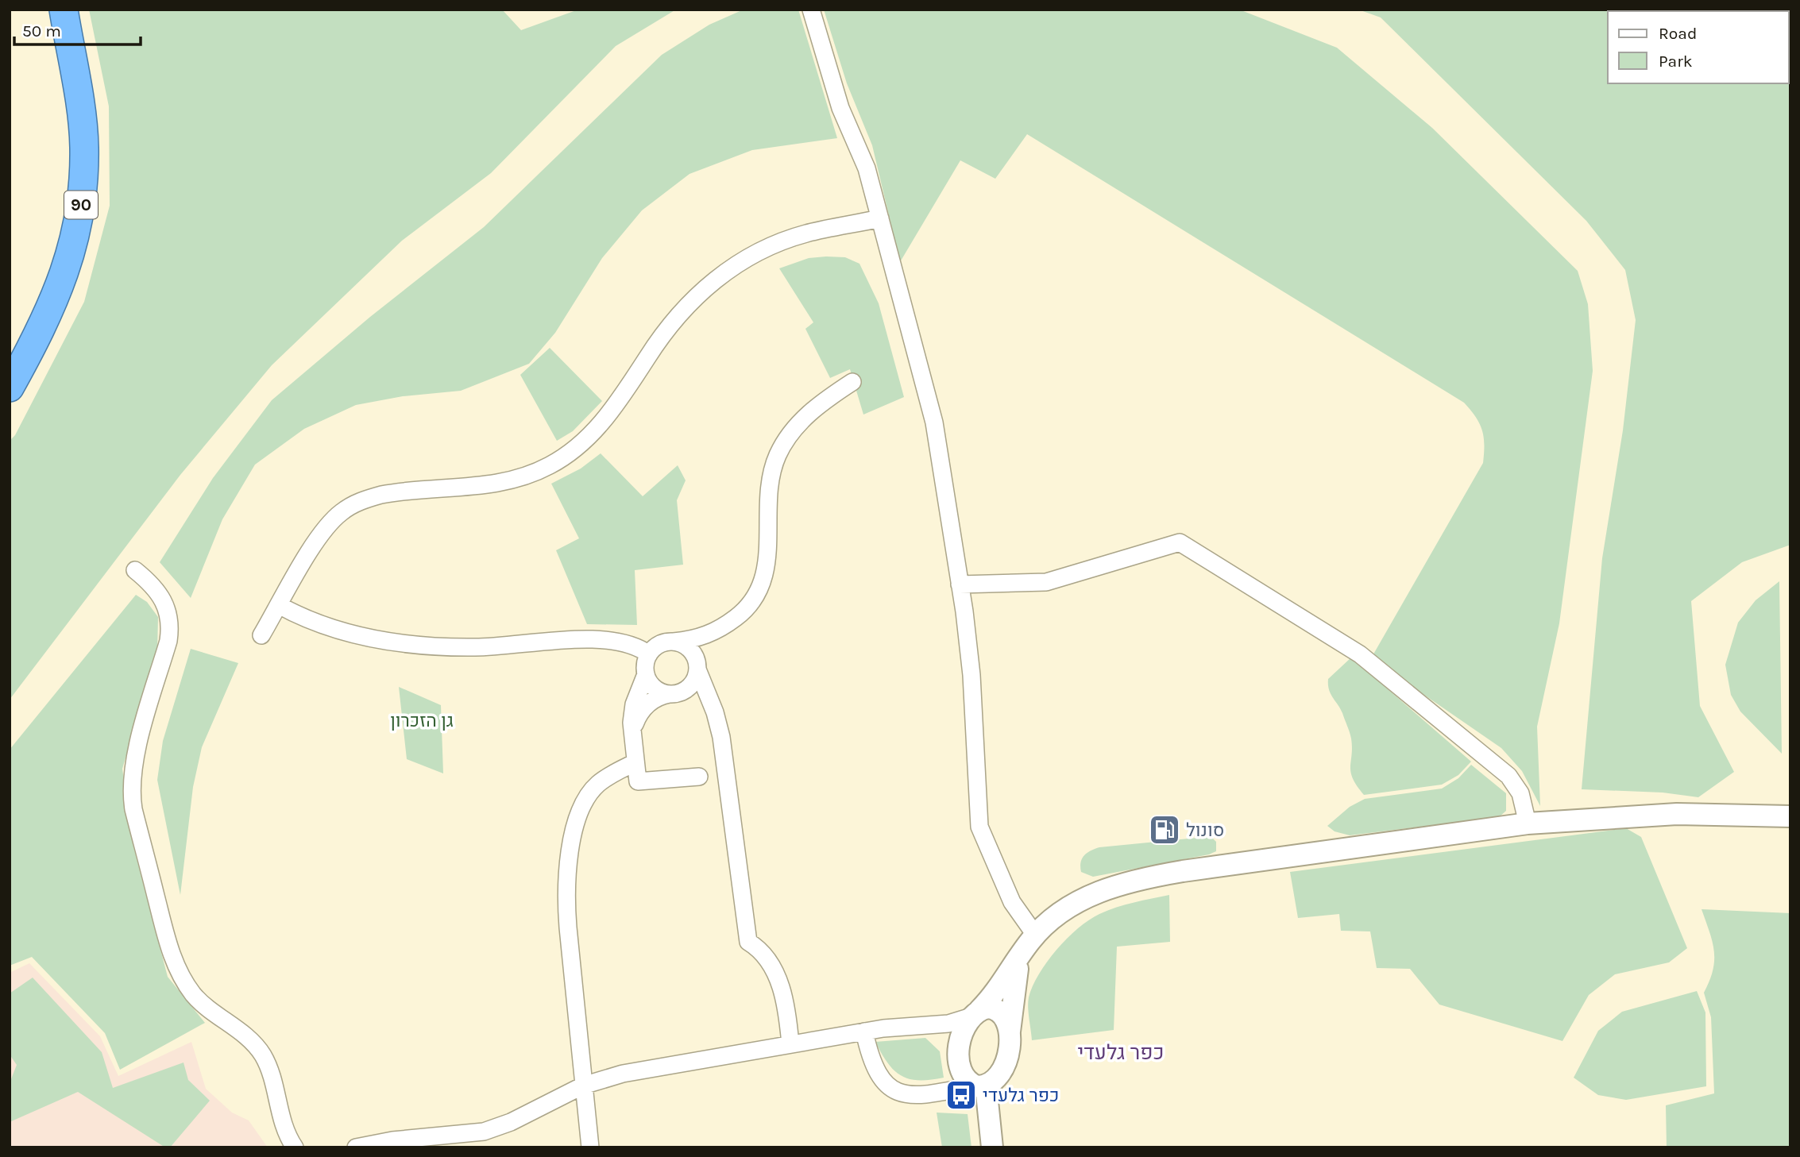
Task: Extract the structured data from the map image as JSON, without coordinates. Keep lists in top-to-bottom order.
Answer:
{
  "streets": {
    "highway": ["90"]
  },
  "districts": ["כפר גלעדי"],
  "parks": ["גן הזכרון"],
  "places": {
    "fuel station": ["סונול"],
    "bus stop": ["כפר גלעדי"]
  },
  "legend": ["Road", "Park"],
  "scale_bar": "50 m"
}
